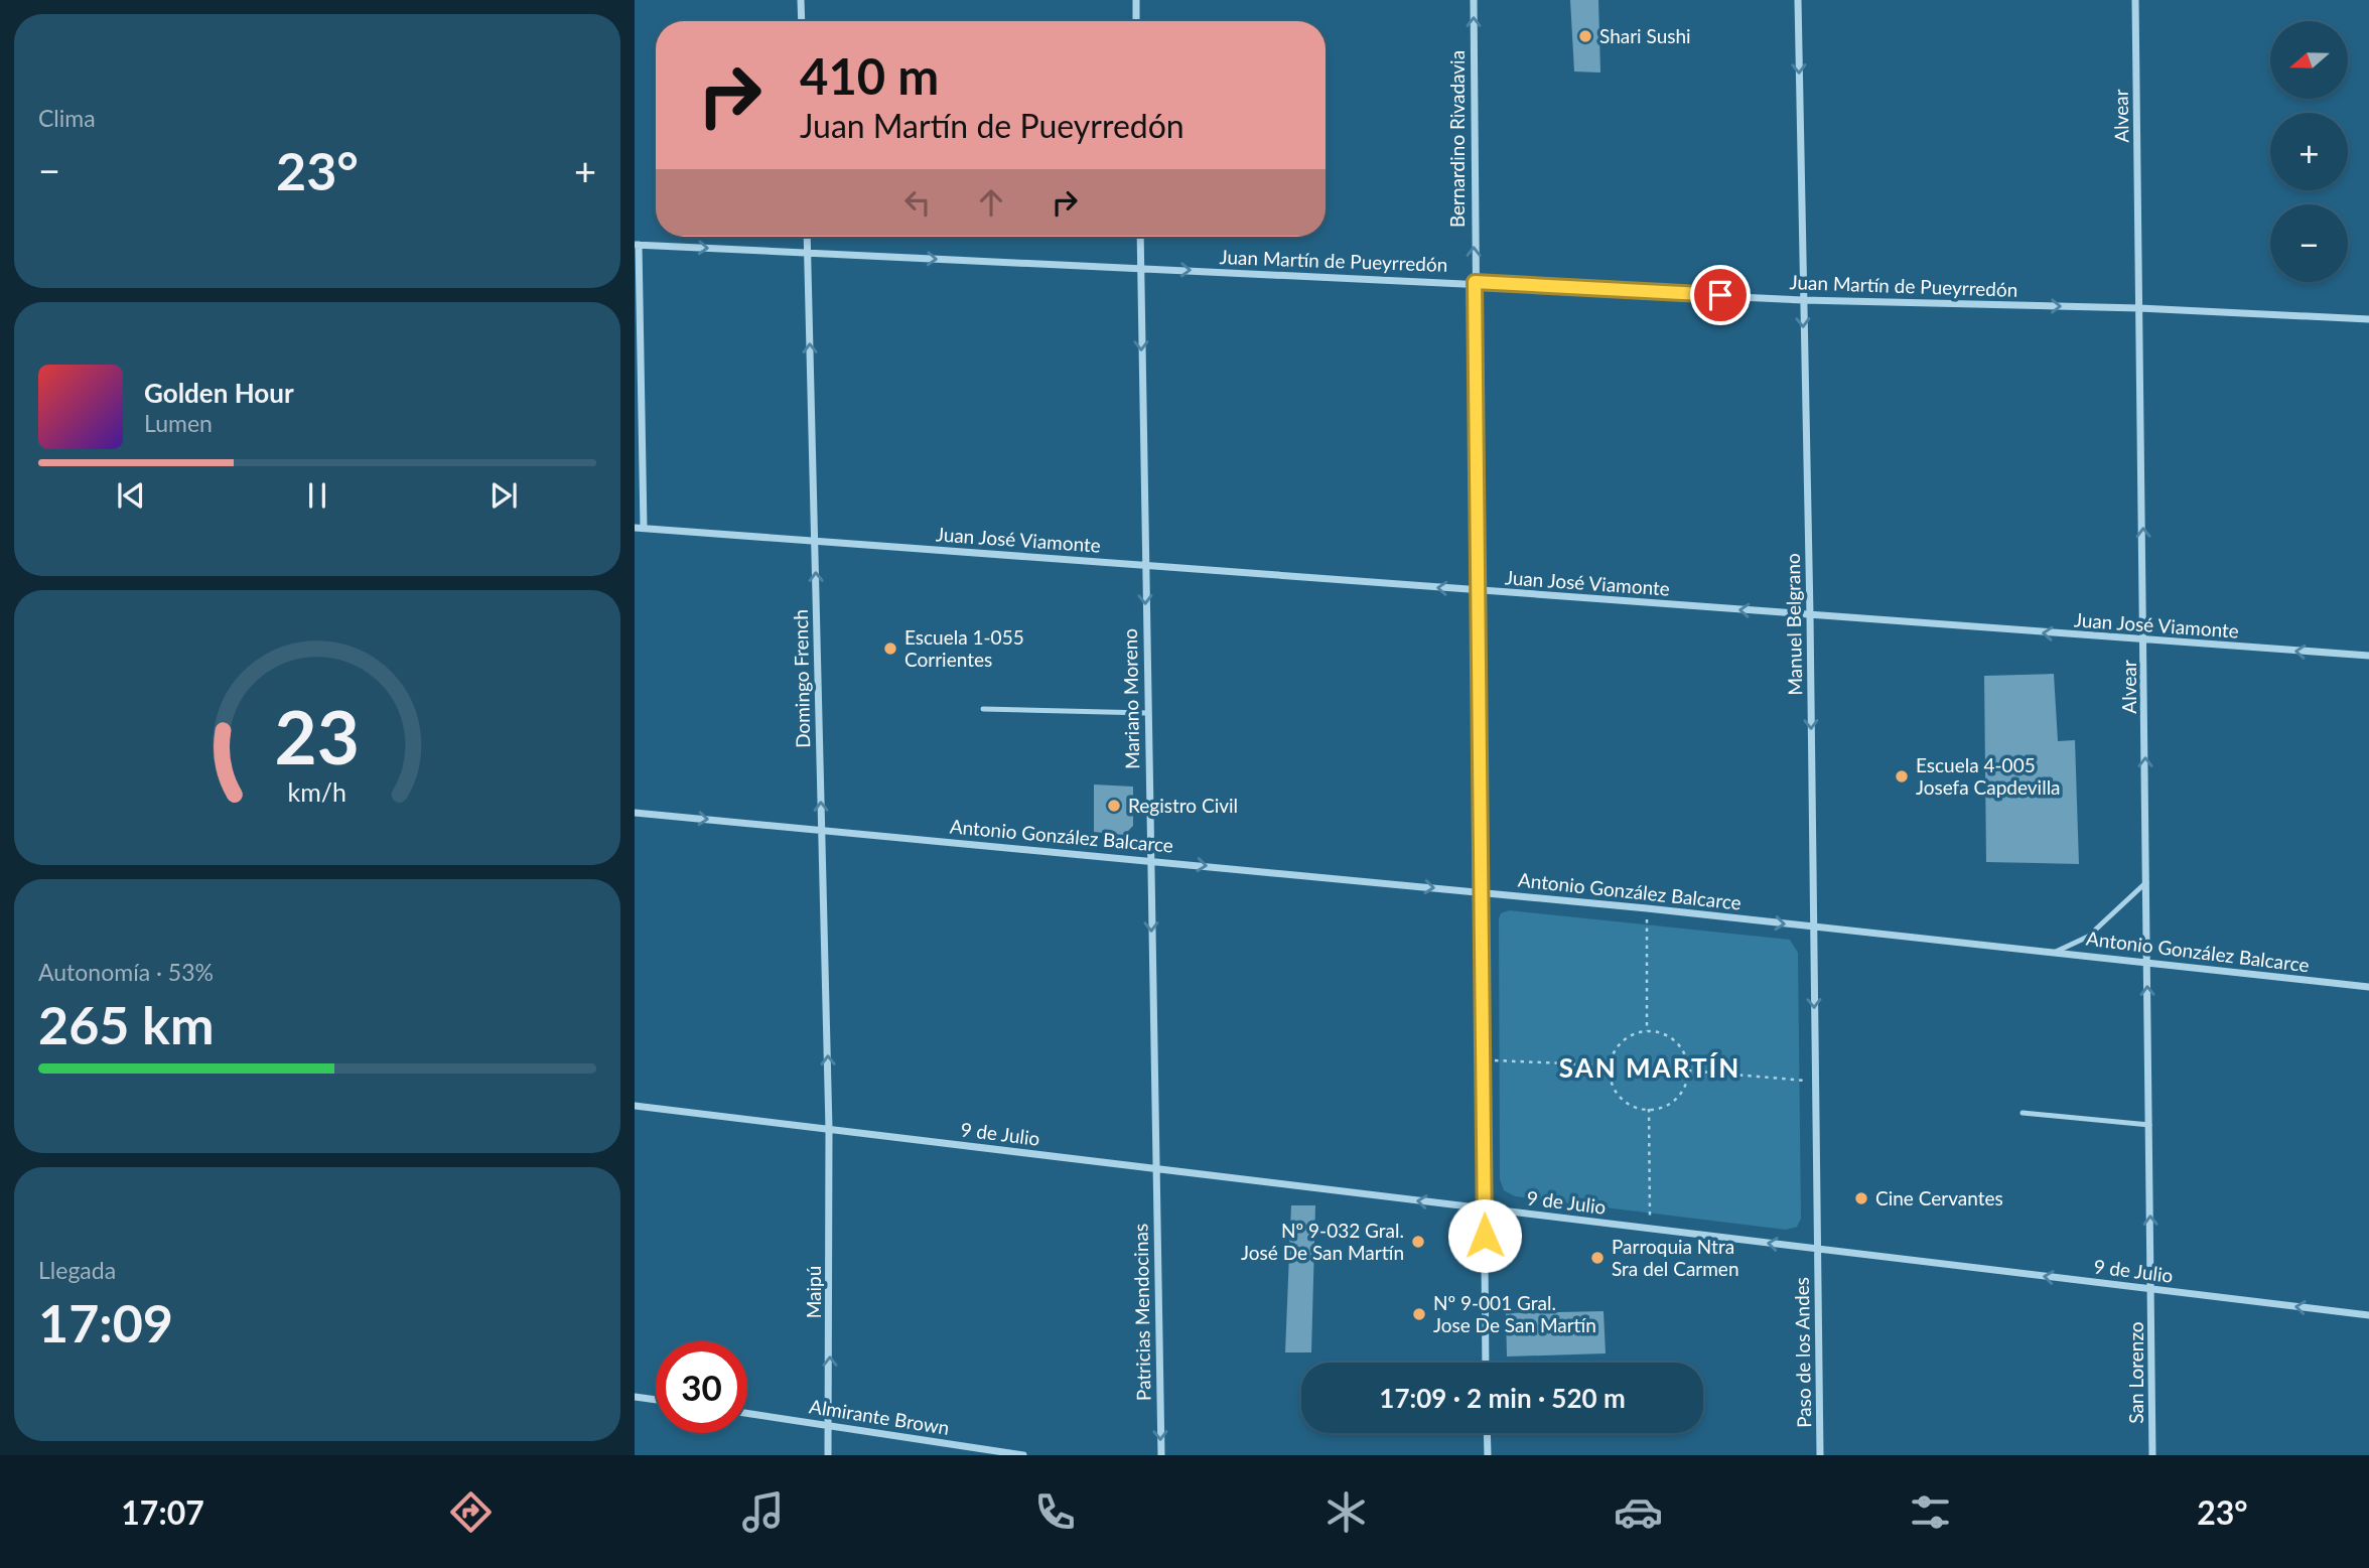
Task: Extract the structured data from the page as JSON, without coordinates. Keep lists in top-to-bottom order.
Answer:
{
  "streets": {
    "street": [
      "Alvear",
      "Bernardino Rivadavia",
      "Juan Martín de Pueyrredón",
      "Juan José Viamonte",
      "Manuel Belgrano",
      "Domingo French",
      "Mariano Moreno",
      "Antonio González Balcarce",
      "9 de Julio",
      "Maipú",
      "Patricias Mendocinas",
      "Paso de los Andes",
      "San Lorenzo",
      "Almirante Brown"
    ]
  },
  "crossings": [
    ["Alvear", "Juan Martín de Pueyrredón"],
    ["Alvear", "Juan José Viamonte"],
    ["Alvear", "Antonio González Balcarce"],
    ["Alvear", "9 de Julio"],
    ["Alvear", "San Lorenzo"],
    ["Bernardino Rivadavia", "Juan Martín de Pueyrredón"],
    ["Bernardino Rivadavia", "Juan José Viamonte"],
    ["Bernardino Rivadavia", "Antonio González Balcarce"],
    ["Bernardino Rivadavia", "9 de Julio"],
    ["Juan Martín de Pueyrredón", "Manuel Belgrano"],
    ["Juan Martín de Pueyrredón", "Domingo French"],
    ["Juan Martín de Pueyrredón", "Mariano Moreno"],
    ["Juan José Viamonte", "Manuel Belgrano"],
    ["Juan José Viamonte", "Domingo French"],
    ["Juan José Viamonte", "Mariano Moreno"],
    ["Manuel Belgrano", "Antonio González Balcarce"],
    ["Manuel Belgrano", "9 de Julio"],
    ["Manuel Belgrano", "Paso de los Andes"],
    ["Domingo French", "Antonio González Balcarce"],
    ["Domingo French", "9 de Julio"],
    ["Domingo French", "Maipú"],
    ["Mariano Moreno", "Antonio González Balcarce"],
    ["Mariano Moreno", "9 de Julio"],
    ["Mariano Moreno", "Patricias Mendocinas"],
    ["9 de Julio", "Maipú"],
    ["9 de Julio", "Patricias Mendocinas"],
    ["9 de Julio", "Paso de los Andes"],
    ["9 de Julio", "San Lorenzo"],
    ["Maipú", "Almirante Brown"]
  ],
  "one_way": [
    "Alvear",
    "Juan Martín de Pueyrredón",
    "Juan José Viamonte",
    "Manuel Belgrano",
    "Domingo French",
    "Mariano Moreno",
    "Antonio González Balcarce",
    "9 de Julio",
    "Maipú",
    "Patricias Mendocinas"
  ],
  "districts": ["SAN MARTÍN"],
  "places": [
    "Shari Sushi",
    "Escuela 1-055 Corrientes",
    "Escuela 4-005 Josefa Capdevilla",
    "Registro Civil",
    "Cine Cervantes",
    "Nº 9-032 Gral. José De San Martín",
    "Parroquia Ntra Sra del Carmen",
    "Nº 9-001 Gral. Jose De San Martín"
  ],
  "north": "left",
  "page": {
    "tile": [
      "Clima",
      ["Autonomía · 53%", "265 km"],
      ["Llegada", "17:09"]
    ],
    "map_buttons": ["+", "−"],
    "turn": ["410 m", "Juan Martín de Pueyrredón"],
    "heat": ["−", "23°", "+"],
    "song": ["Golden Hour", "Lumen"],
    "limit": "30",
    "trip": "17:09 · 2 min · 520 m",
    "tabs": ["17:07", "23°"],
    "gauge": ["23", "km/h"]
  }
}
